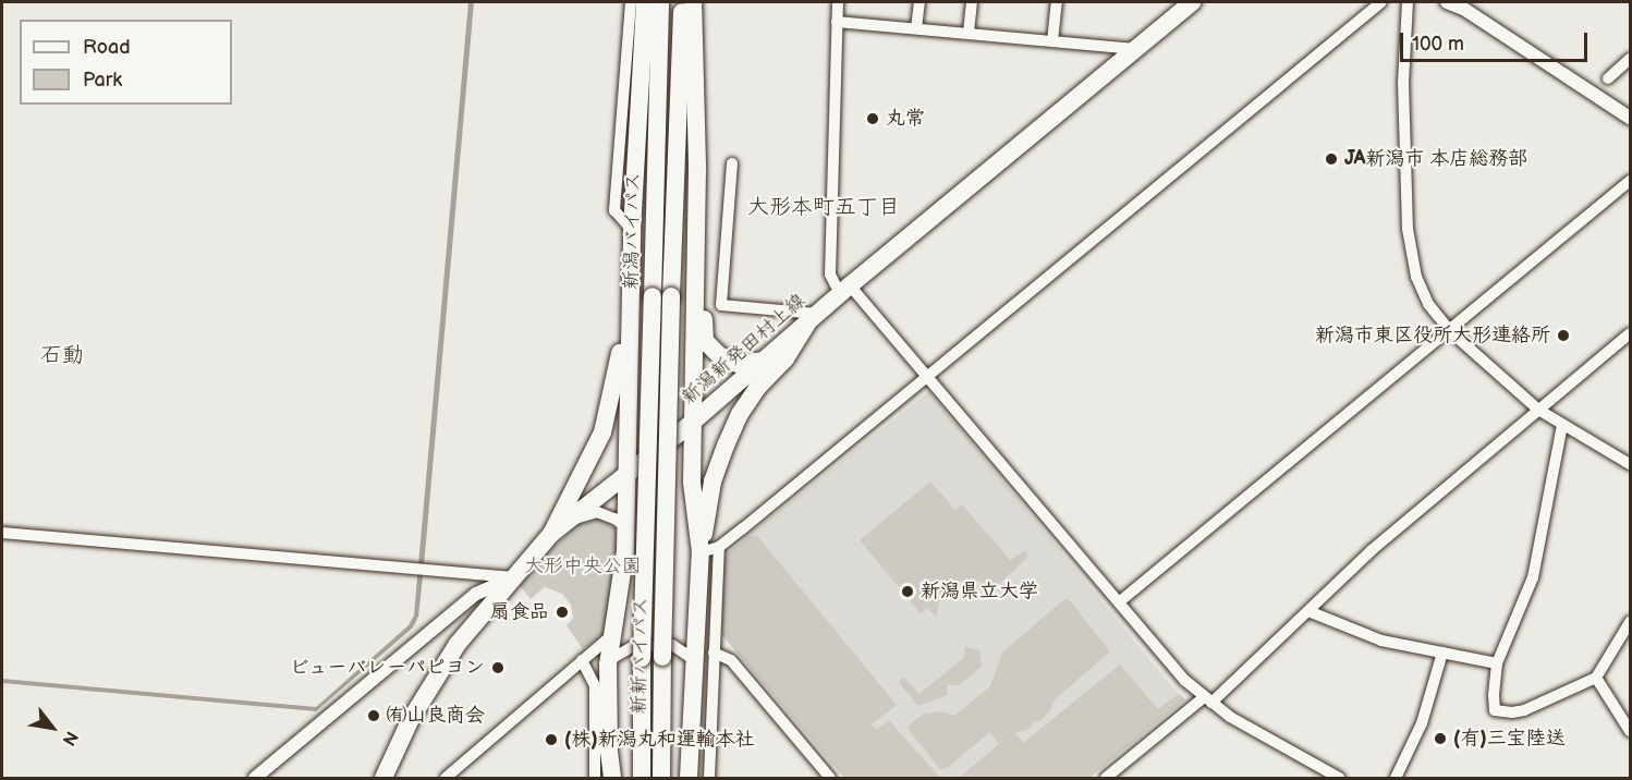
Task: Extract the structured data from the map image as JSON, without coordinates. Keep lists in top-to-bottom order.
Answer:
{
  "streets": {
    "main road": ["新潟バイパス", "新潟新発田村上線", "新新バイパス"]
  },
  "crossings": [
    ["新潟バイパス", "新新バイパス"]
  ],
  "districts": ["大形本町五丁目", "石動"],
  "parks": ["大形中央公園"],
  "places": [
    "丸常",
    "JA新潟市 本店総務部",
    "新潟市東区役所大形連絡所",
    "新潟県立大学",
    "扇食品",
    "ビューバレーパピヨン",
    "㈲山良商会",
    "(有)三宝陸送",
    "(株)新潟丸和運輸本社"
  ],
  "legend": ["Road", "Park"],
  "scale_bar": "100 m",
  "north": "bottom right"
}
